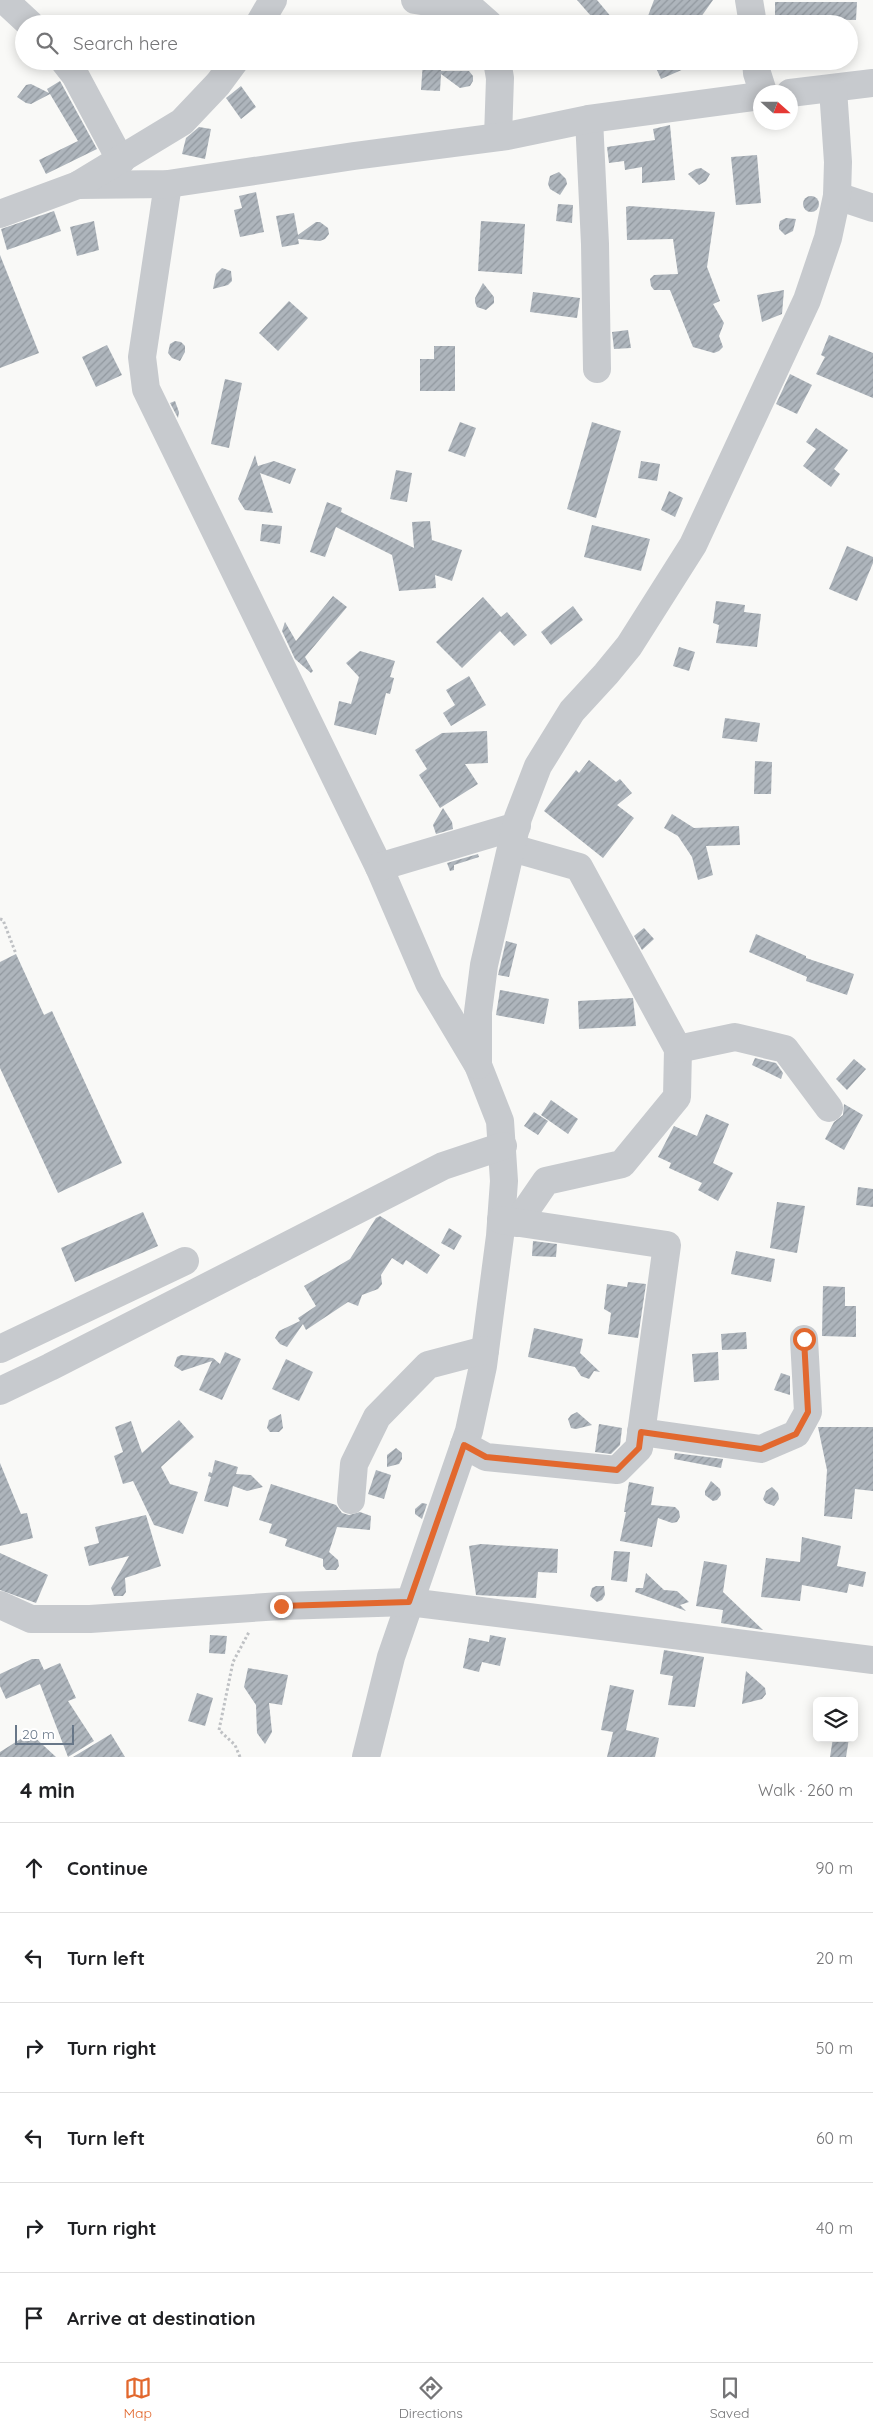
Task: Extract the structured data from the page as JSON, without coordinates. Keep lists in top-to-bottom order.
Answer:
{
  "scale_bar": "20 m",
  "north": "right",
  "page": {
    "search": "Search here",
    "scale": "20 m",
    "heading": ["4 min", "Walk · 260 m"],
    "list": [
      ["Continue", "90 m"],
      ["Turn left", "20 m"],
      ["Turn right", "50 m"],
      ["Turn left", "60 m"],
      ["Turn right", "40 m"],
      "Arrive at destination"
    ],
    "nav": ["Map", "Directions", "Saved"]
  }
}
